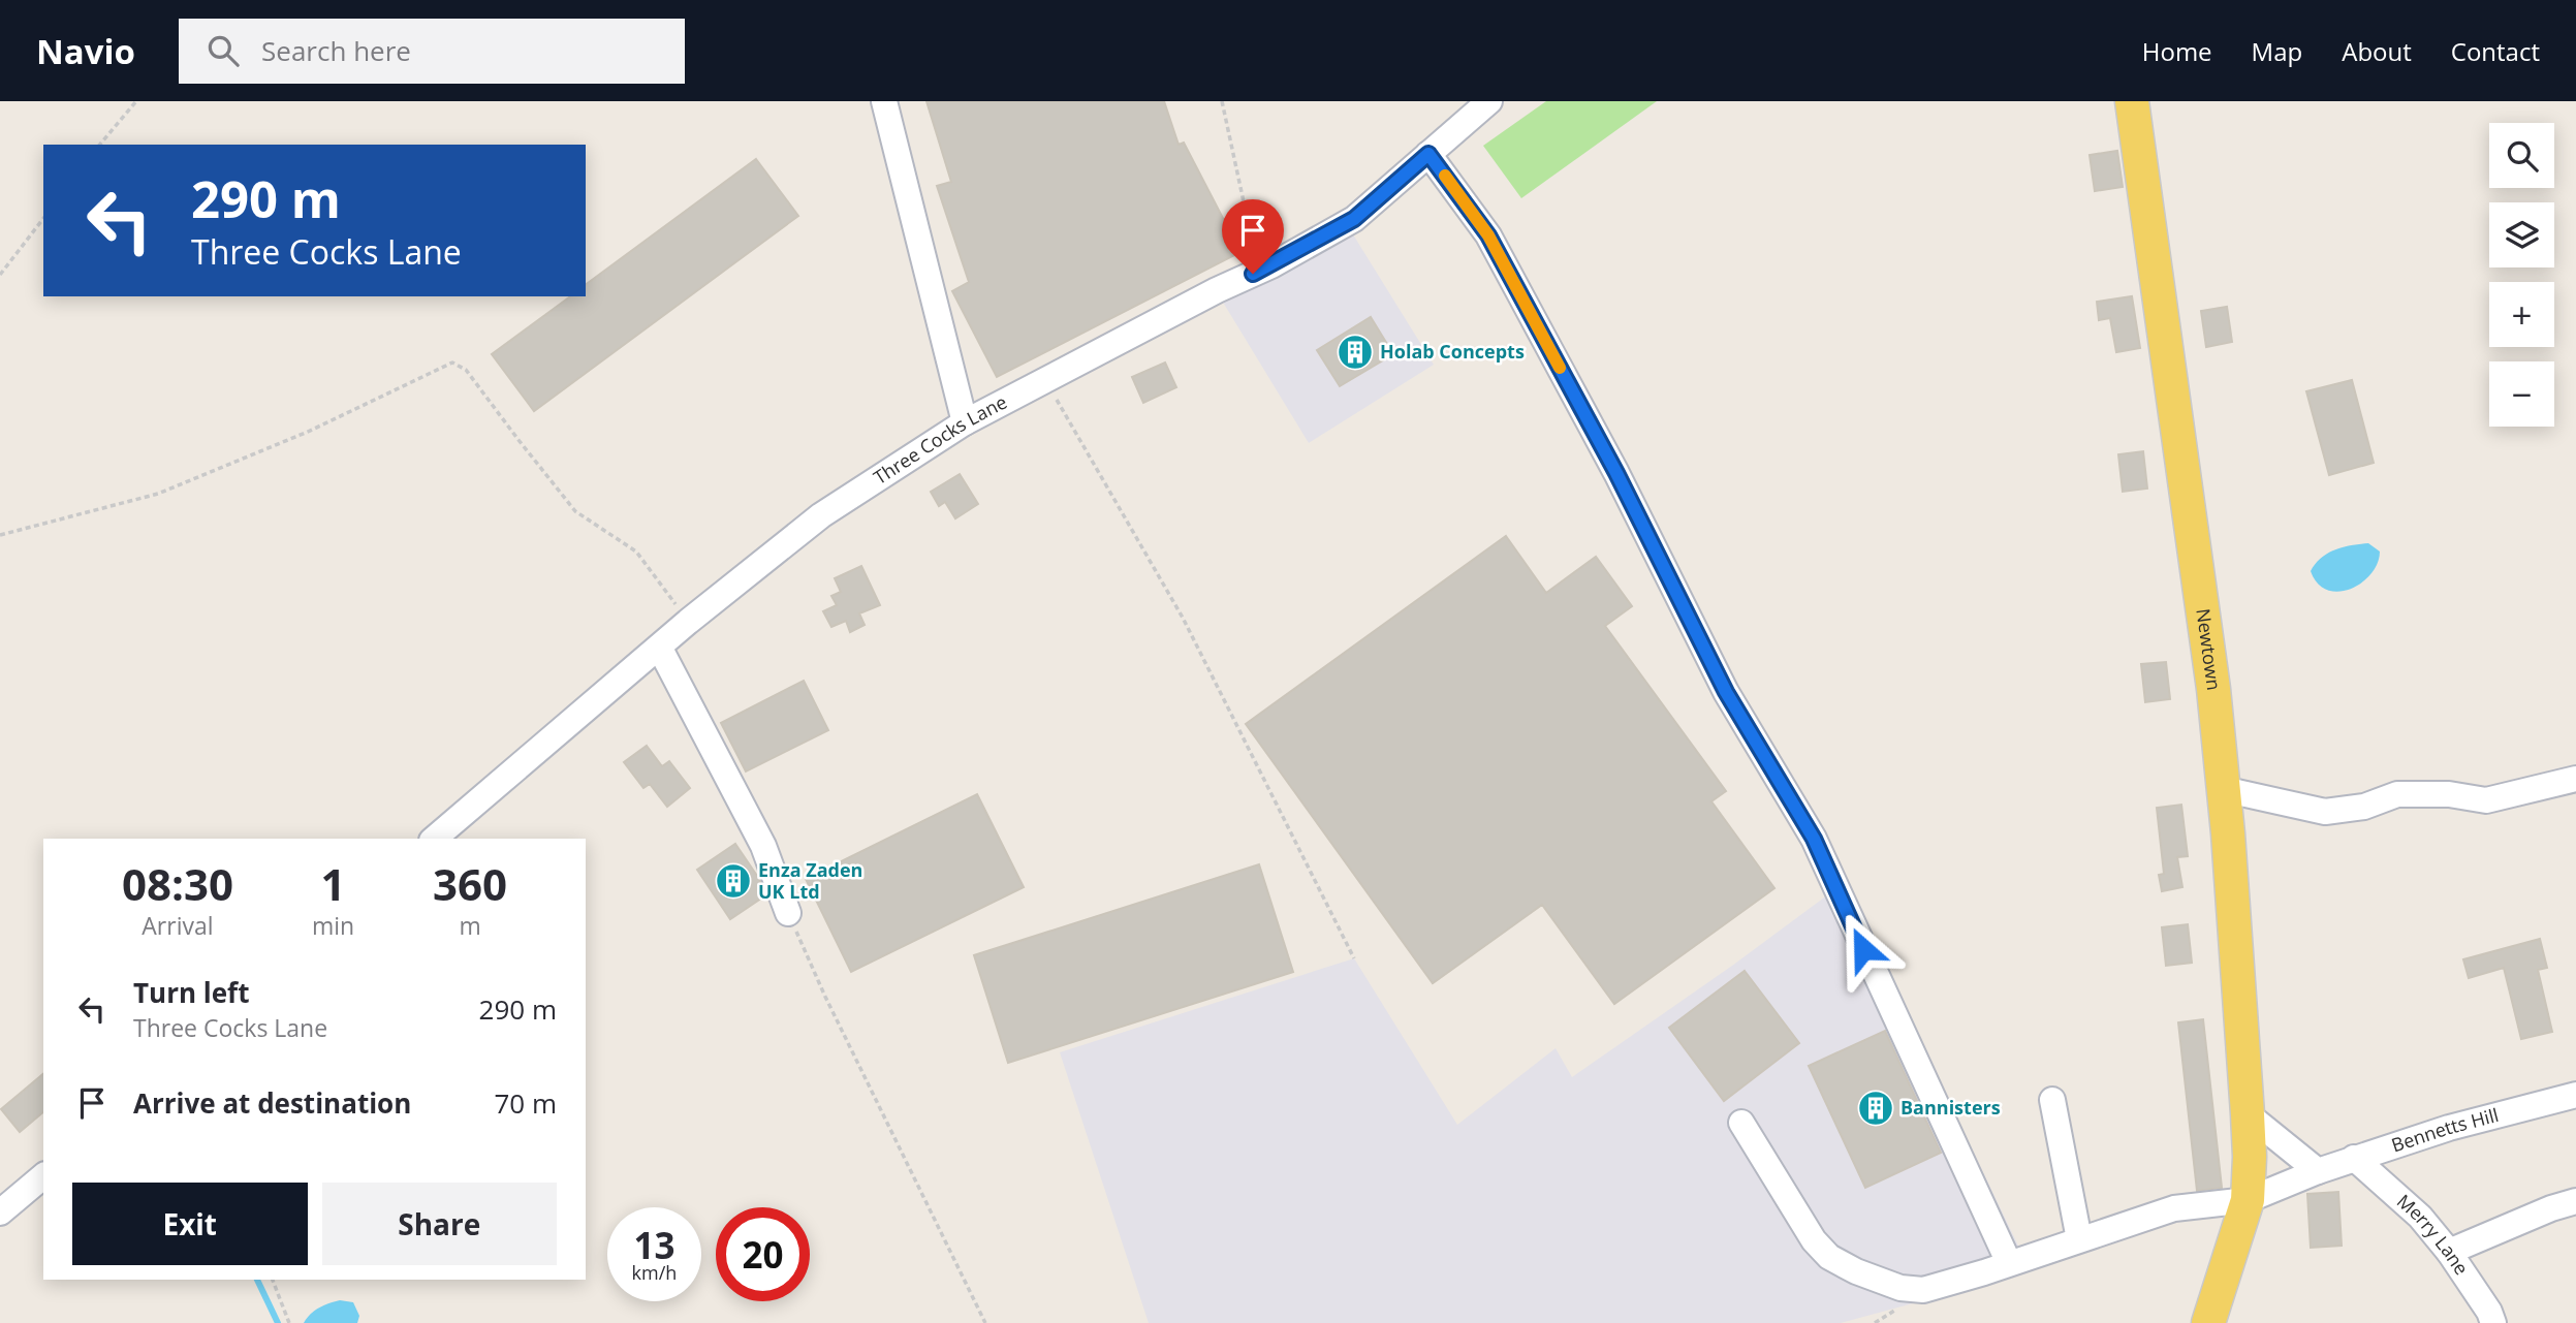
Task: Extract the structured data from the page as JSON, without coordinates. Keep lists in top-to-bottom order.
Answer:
{
  "streets": {
    "main road": ["Newtown"],
    "street": ["Three Cocks Lane", "Bennetts Hill", "Merry Lane"]
  },
  "crossings": [
    ["Newtown", "Bennetts Hill"],
    ["Bennetts Hill", "Merry Lane"]
  ],
  "places": {
    "building": ["Holab Concepts", "Enza Zaden UK Ltd", "Bannisters"]
  },
  "page": {
    "header": "Navio",
    "search": "Search here",
    "nav": [
      "Home",
      "Map",
      "About",
      "Contact"
    ],
    "map_buttons": ["+", "−"],
    "turn": ["290 m", "Three Cocks Lane"],
    "eta": [
      "08:30",
      "Arrival",
      "1",
      "min",
      "360",
      "m"
    ],
    "list": [
      {
        "name": "Turn left",
        "note": "Three Cocks Lane",
        "value": "290 m"
      },
      {
        "name": "Arrive at destination",
        "value": "70 m"
      }
    ],
    "buttons": ["Exit", "Share"],
    "speed": "13 km/h",
    "limit": "20"
  }
}
